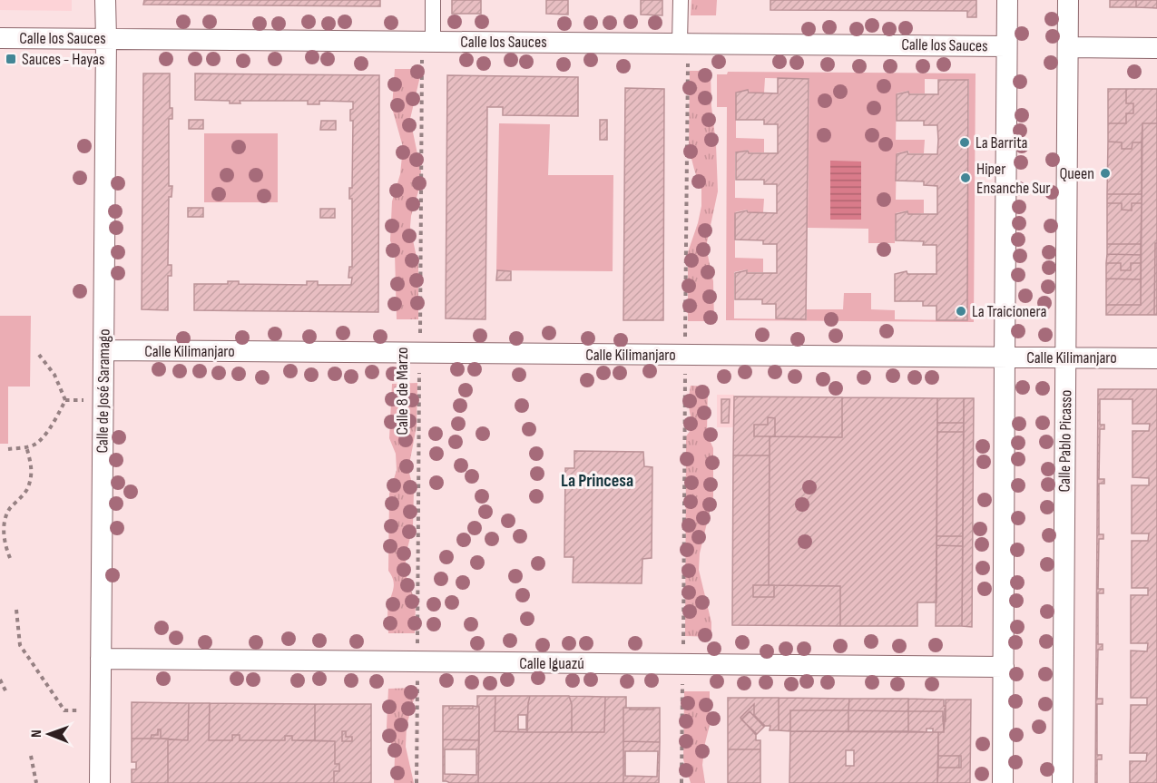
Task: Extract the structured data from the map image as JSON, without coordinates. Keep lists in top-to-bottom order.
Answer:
{
  "streets": {
    "street": [
      "Calle los Sauces",
      "Calle Kilimanjaro",
      "Calle de José Saramago",
      "Calle Pablo Picasso",
      "Calle Iguazú"
    ],
    "path": ["Calle 8 de Marzo"]
  },
  "crossings": [
    ["Calle los Sauces", "Calle de José Saramago"],
    ["Calle los Sauces", "Calle 8 de Marzo"],
    ["Calle Kilimanjaro", "Calle de José Saramago"],
    ["Calle Kilimanjaro", "Calle 8 de Marzo"],
    ["Calle Kilimanjaro", "Calle Pablo Picasso"],
    ["Calle de José Saramago", "Calle Iguazú"],
    ["Calle 8 de Marzo", "Calle Iguazú"]
  ],
  "districts": ["La Princesa"],
  "places": {
    "transit": ["Sauces - Hayas"],
    "other": [
      "La Barrita",
      "Queen",
      "Hiper Ensanche Sur",
      "La Traicionera"
    ]
  },
  "north": "left"
}
